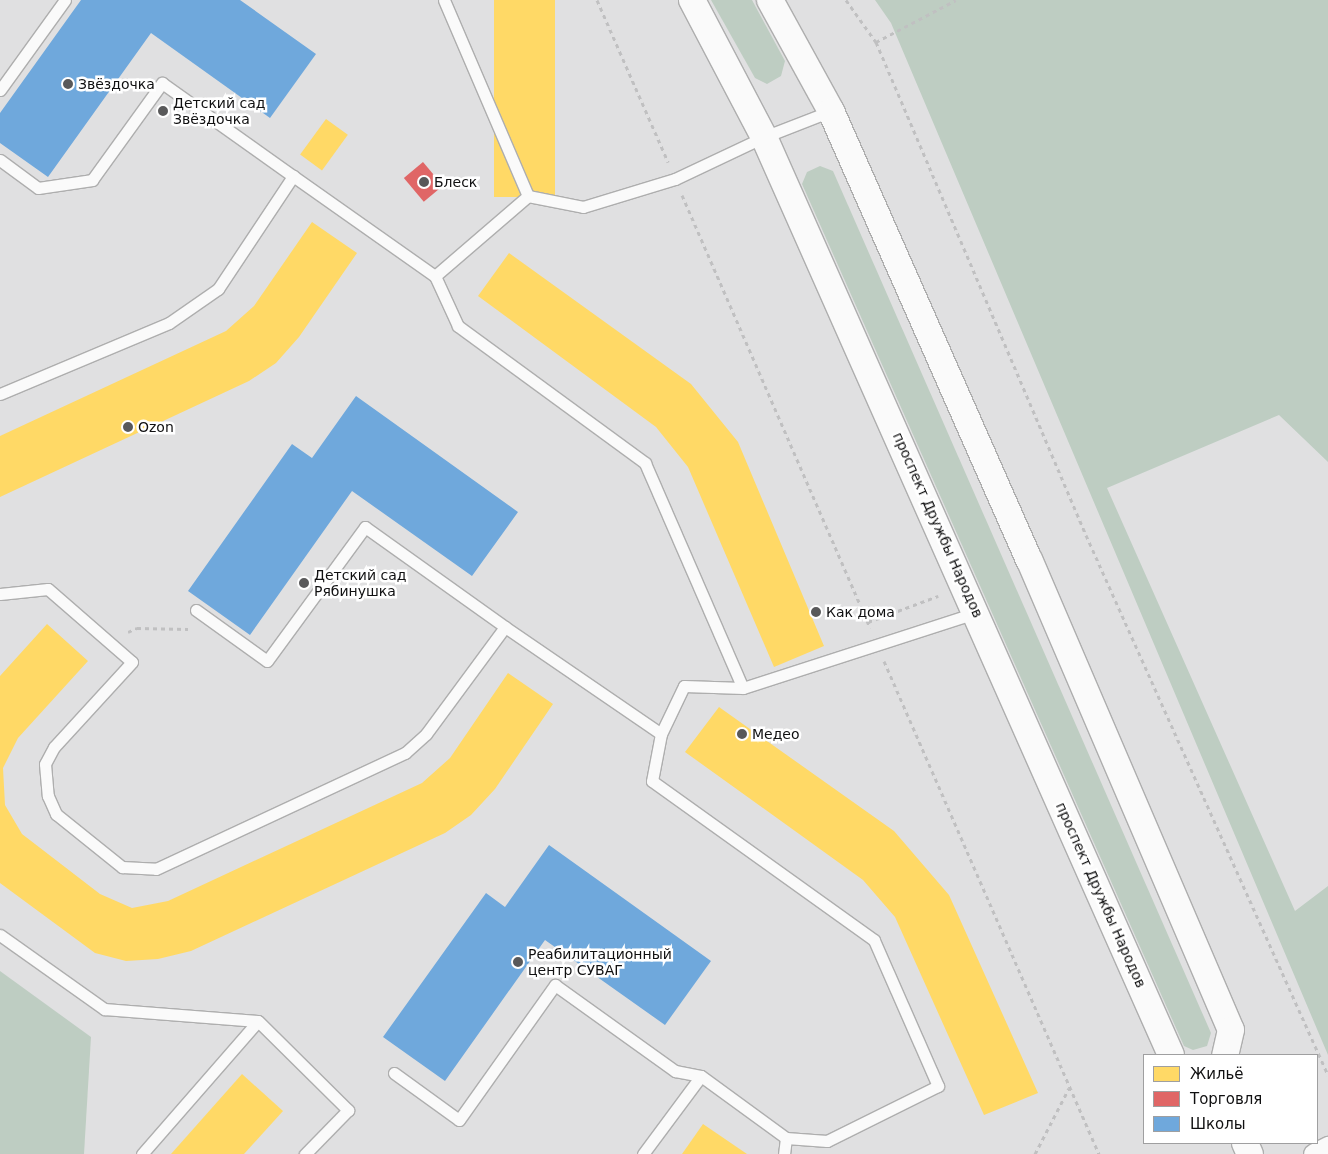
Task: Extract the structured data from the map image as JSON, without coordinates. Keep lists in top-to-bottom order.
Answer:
{
  "streets": {
    "street": ["проспект Дружбы Народов"]
  },
  "places": [
    "Звёздочка",
    "Детский сад Звёздочка",
    "Блеск",
    "Ozon",
    "Детский сад Рябинушка",
    "Как дома",
    "Медео",
    "Реабилитационный центр СУВАГ"
  ],
  "legend": ["Жильё", "Торговля", "Школы"]
}
